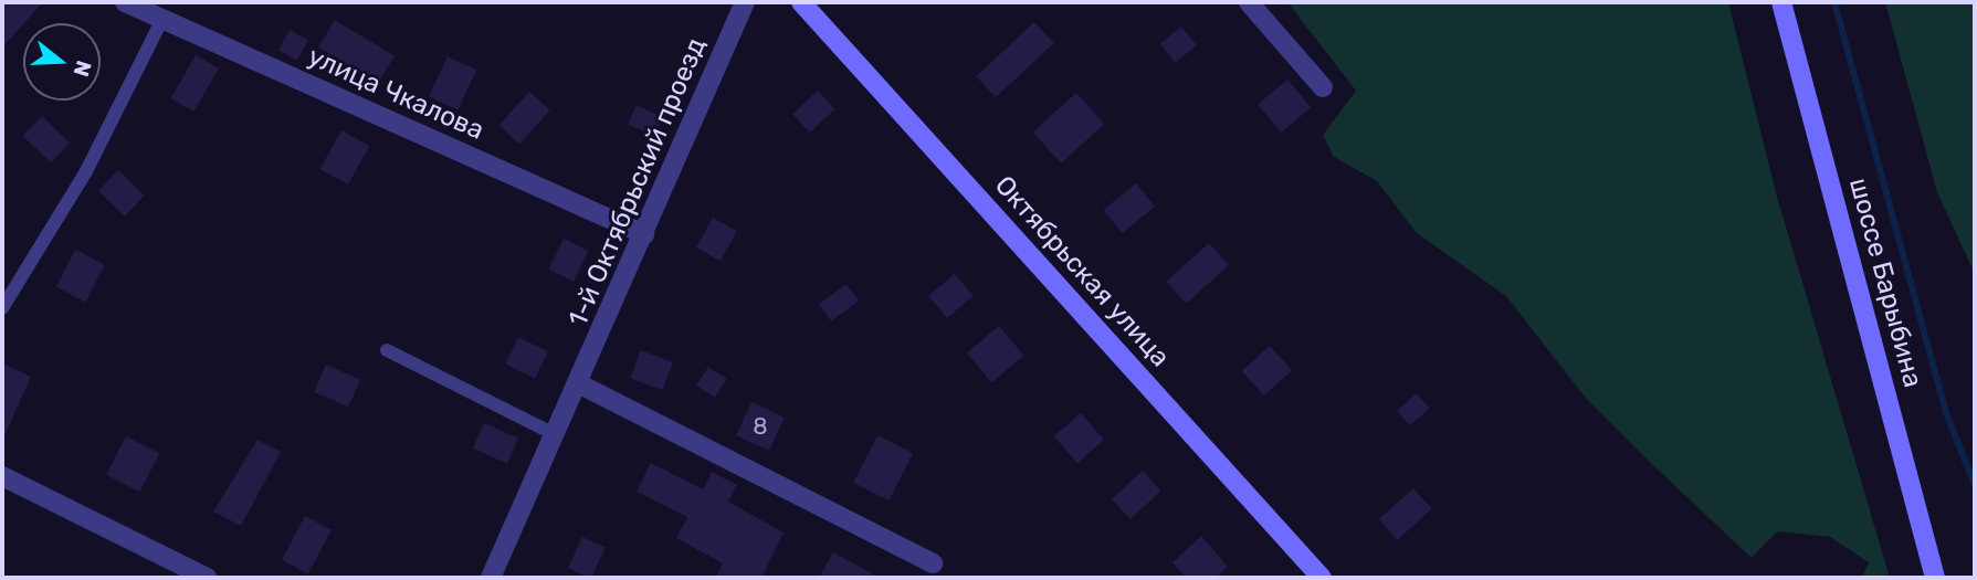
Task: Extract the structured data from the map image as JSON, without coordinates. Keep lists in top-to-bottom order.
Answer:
{
  "streets": {
    "street": [
      "улица Чкалова",
      "1-й Октябрьский проезд",
      "Октябрьская улица",
      "шоссе Барыбина"
    ]
  },
  "crossings": [
    ["улица Чкалова", "1-й Октябрьский проезд"]
  ],
  "house_numbers": ["8"],
  "north": "right"
}
